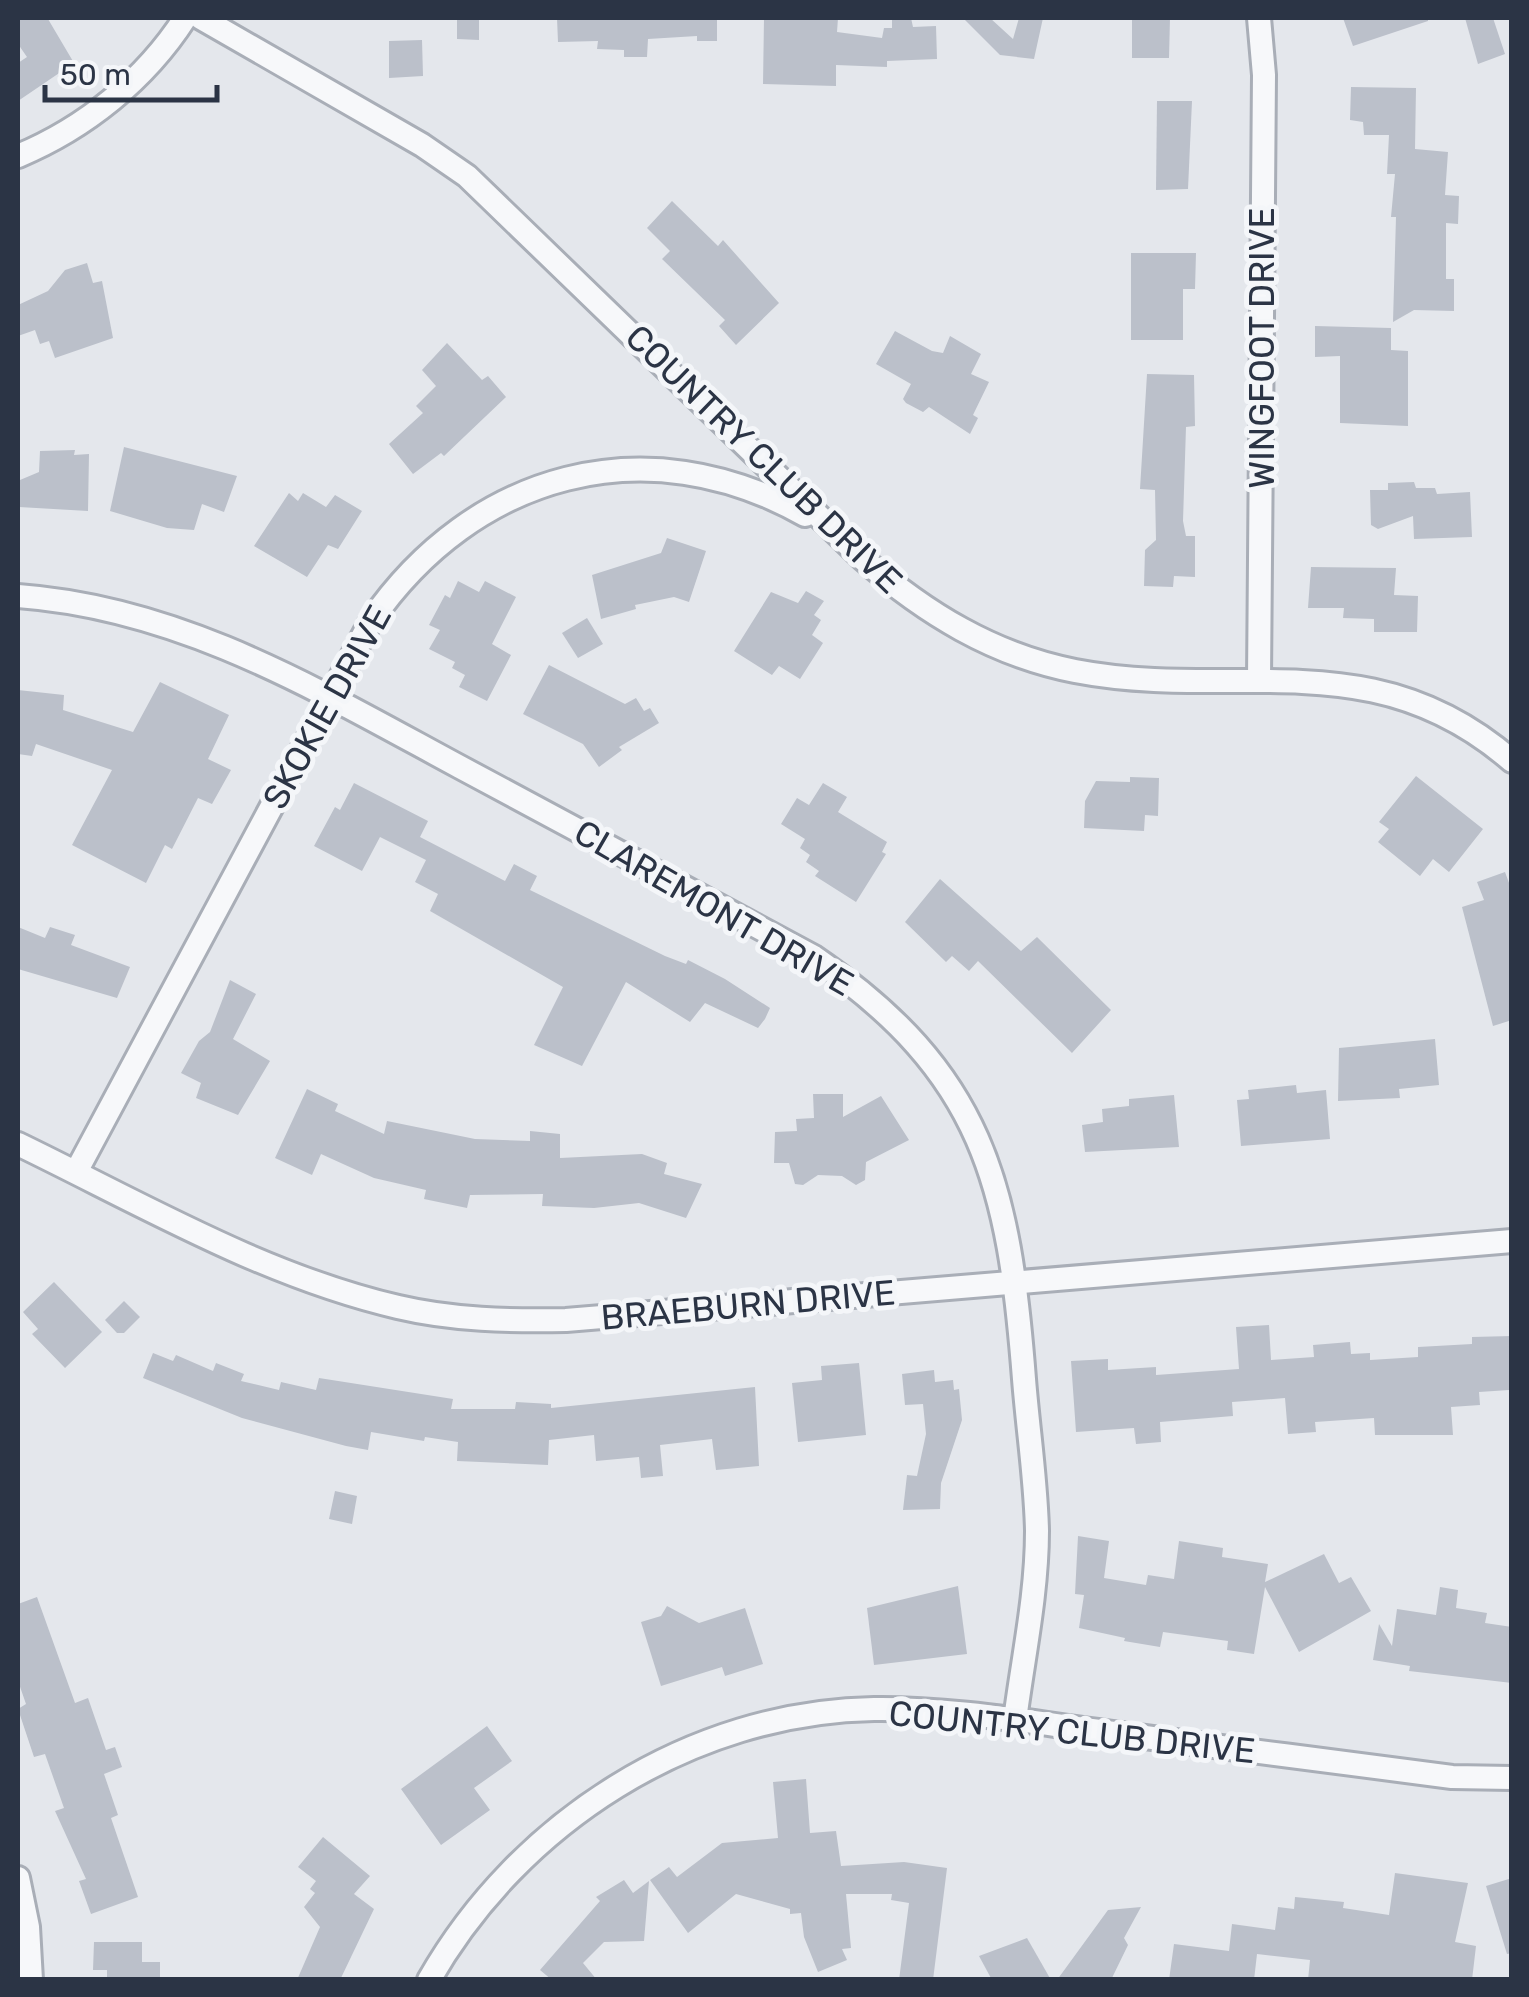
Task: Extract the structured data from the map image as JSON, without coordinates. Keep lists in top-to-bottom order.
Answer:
{
  "streets": {
    "street": [
      "WINGFOOT DRIVE",
      "COUNTRY CLUB DRIVE",
      "SKOKIE DRIVE",
      "CLAREMONT DRIVE",
      "BRAEBURN DRIVE"
    ]
  },
  "crossings": [
    ["WINGFOOT DRIVE", "COUNTRY CLUB DRIVE"],
    ["COUNTRY CLUB DRIVE", "SKOKIE DRIVE"],
    ["COUNTRY CLUB DRIVE", "CLAREMONT DRIVE"],
    ["SKOKIE DRIVE", "CLAREMONT DRIVE"],
    ["SKOKIE DRIVE", "BRAEBURN DRIVE"],
    ["CLAREMONT DRIVE", "BRAEBURN DRIVE"]
  ],
  "scale_bar": "50 m"
}
